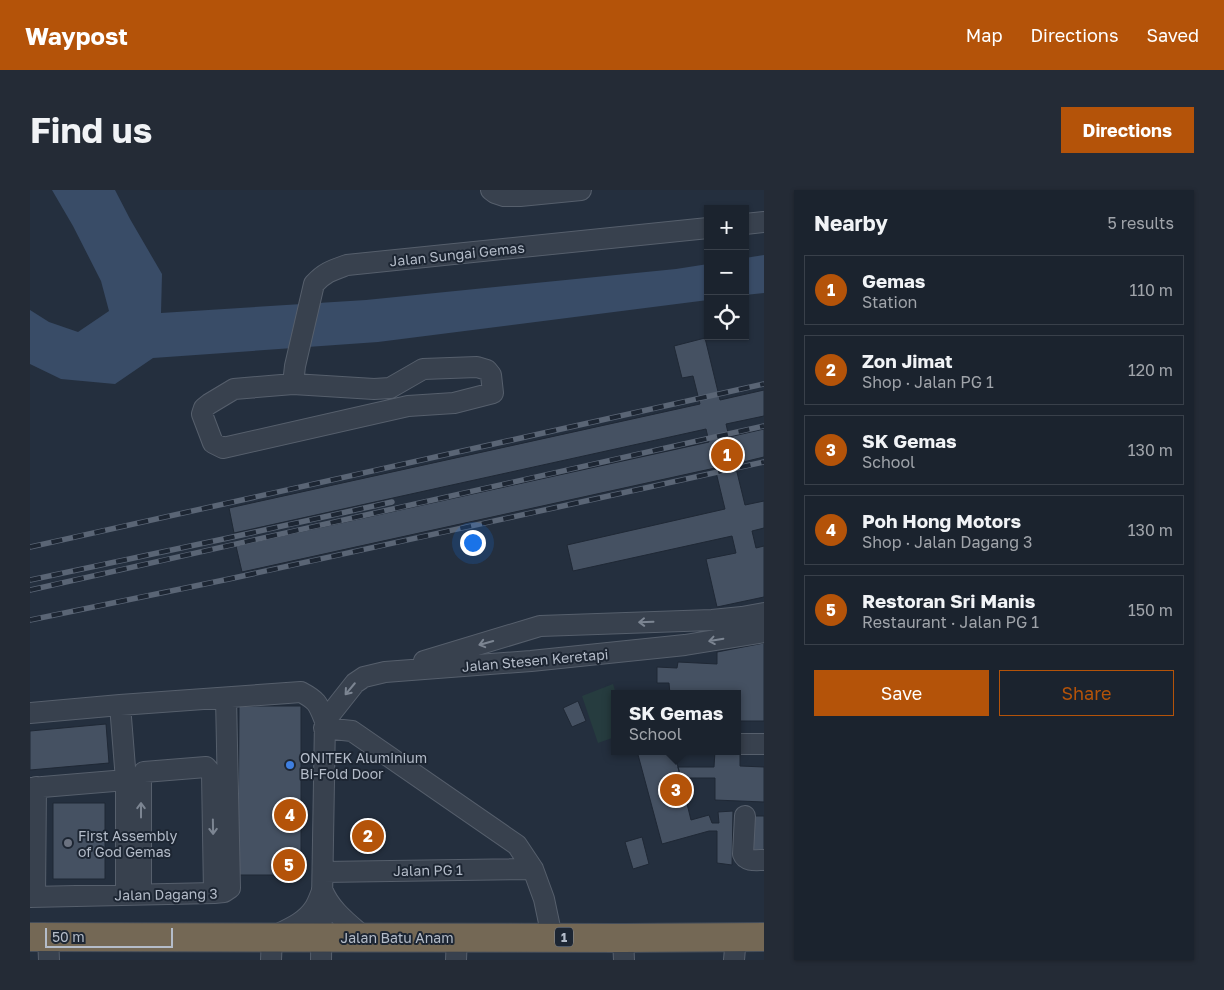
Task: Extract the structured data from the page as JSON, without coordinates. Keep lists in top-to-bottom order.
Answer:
{
  "streets": {
    "highway": ["Jalan Batu Anam", "1"],
    "street": [
      "Jalan Sungai Gemas",
      "Jalan Stesen Keretapi",
      "Jalan PG 1",
      "Jalan Dagang 3"
    ]
  },
  "places": ["ONITEK Aluminium Bi-Fold Door", "First Assembly of God Gemas"],
  "scale_bar": "50 m",
  "page": {
    "header": "Waypost",
    "nav": ["Map", "Directions", "Saved"],
    "buttons": [
      "Directions",
      ["Save", "Share"]
    ],
    "title": "Find us",
    "heading": ["Nearby", "5 results"],
    "map_buttons": ["+", "−"],
    "list": [
      {
        "mark": "1",
        "name": "Gemas",
        "note": "Station",
        "value": "110 m"
      },
      {
        "mark": "2",
        "name": "Zon Jimat",
        "note": "Shop · Jalan PG 1",
        "value": "120 m"
      },
      {
        "mark": "3",
        "name": "SK Gemas",
        "note": "School",
        "value": "130 m"
      },
      {
        "mark": "4",
        "name": "Poh Hong Motors",
        "note": "Shop · Jalan Dagang 3",
        "value": "130 m"
      },
      {
        "mark": "5",
        "name": "Restoran Sri Manis",
        "note": "Restaurant · Jalan PG 1",
        "value": "150 m"
      }
    ],
    "pins": [
      "1",
      "3",
      "4",
      "2",
      "5"
    ],
    "popup": ["SK Gemas", "School"],
    "scale": "50 m"
  }
}
